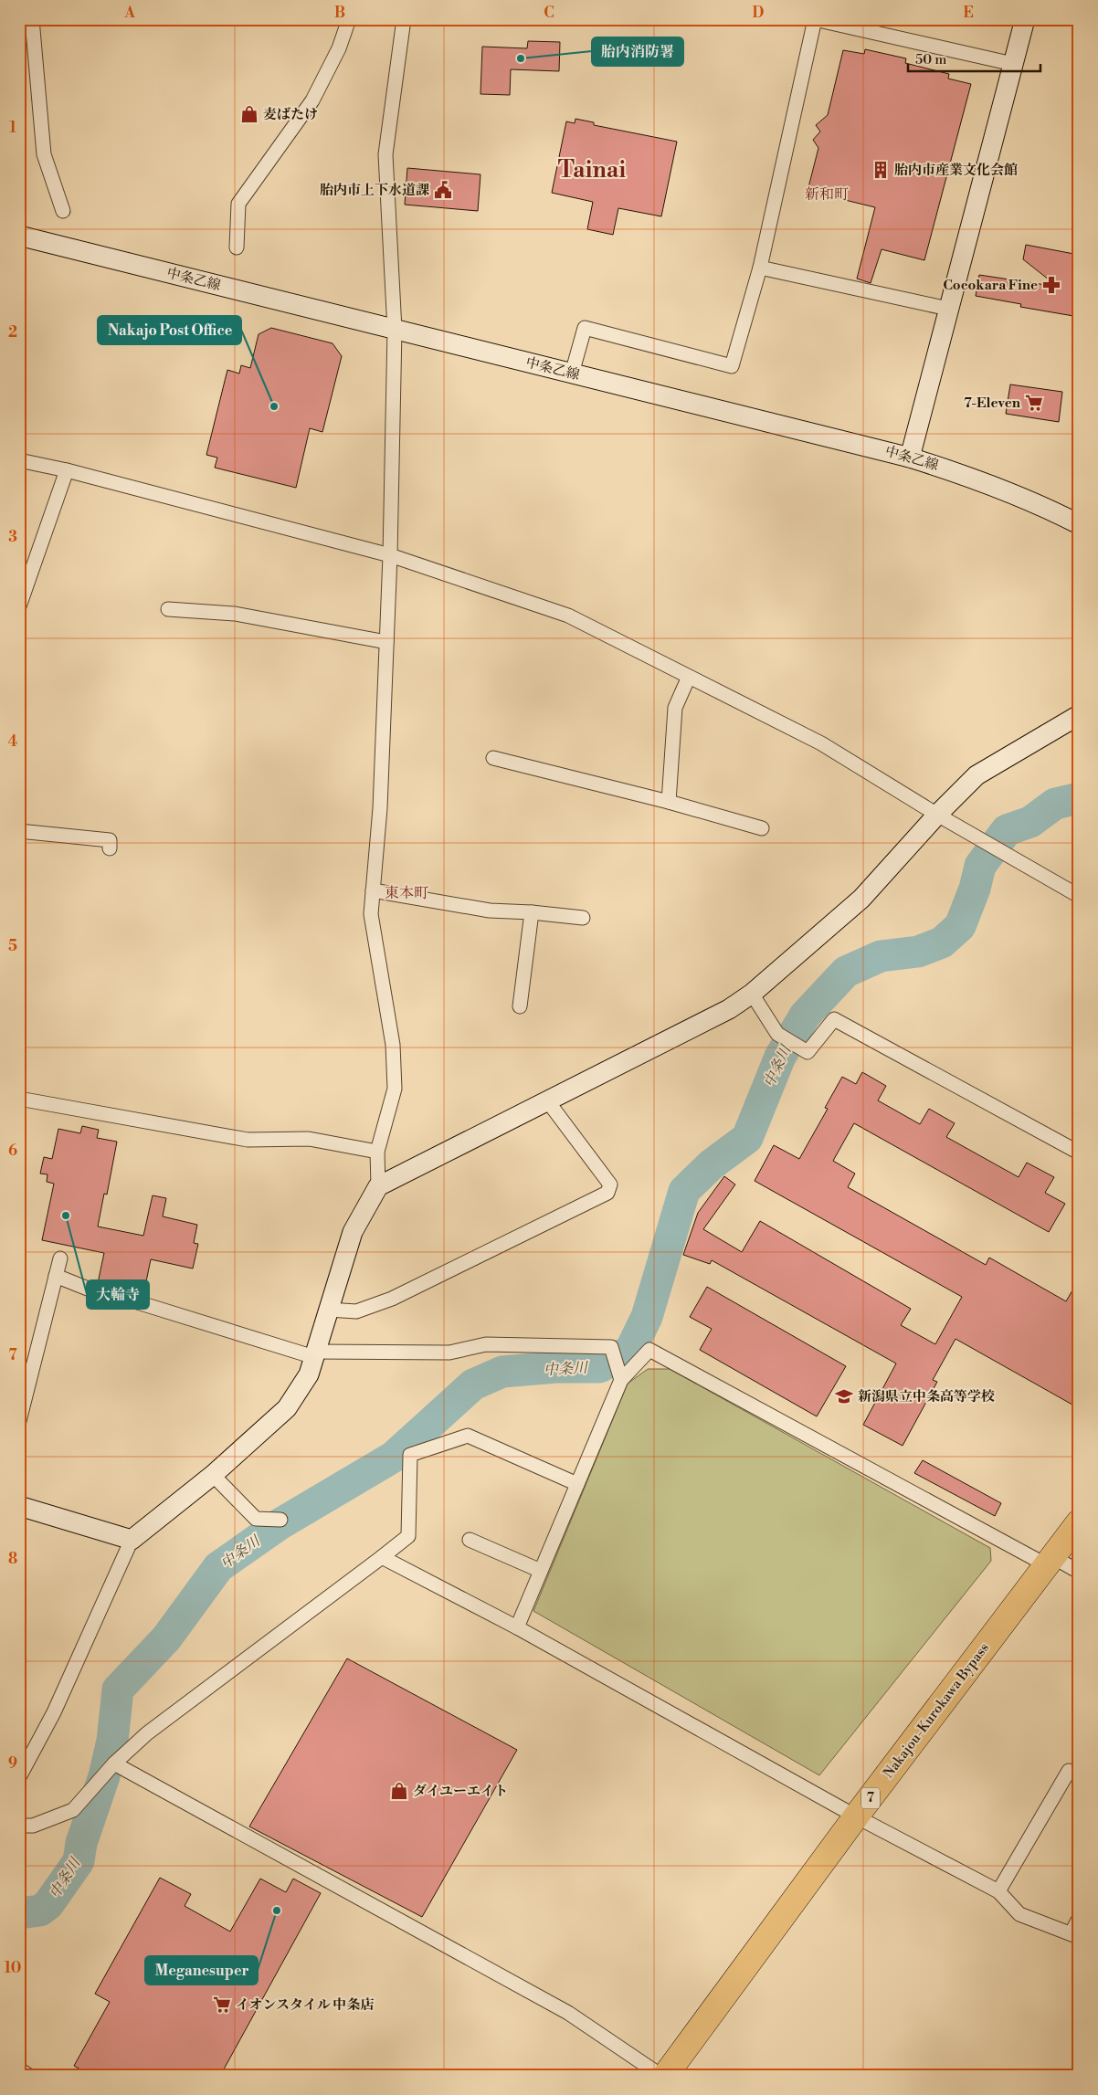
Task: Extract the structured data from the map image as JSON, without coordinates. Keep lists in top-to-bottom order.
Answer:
{
  "streets": {
    "highway": ["Nakajou-Kurokawa Bypass", "7"],
    "street": ["中条乙線"]
  },
  "districts": ["Tainai", "新和町", "東本町"],
  "water": ["中条川"],
  "places": {
    "other": [
      "胎内消防署",
      "Nakajo Post Office",
      "大輪寺",
      "Meganesuper"
    ],
    "shop": ["麦ばたけ", "ダイユーエイト"],
    "building": ["胎内市産業文化会館"],
    "public building": ["胎内市上下水道課"],
    "pharmacy": ["Cocokara Fine"],
    "supermarket": ["7-Eleven", "イオンスタイル 中条店"],
    "school or university": ["新潟県立中条高等学校"]
  },
  "scale_bar": "50 m",
  "grid": {
    "columns": [
      "A",
      "B",
      "C",
      "D",
      "E"
    ],
    "rows": [
      "1",
      "2",
      "3",
      "4",
      "5",
      "6",
      "7",
      "8",
      "9",
      "10"
    ]
  }
}
